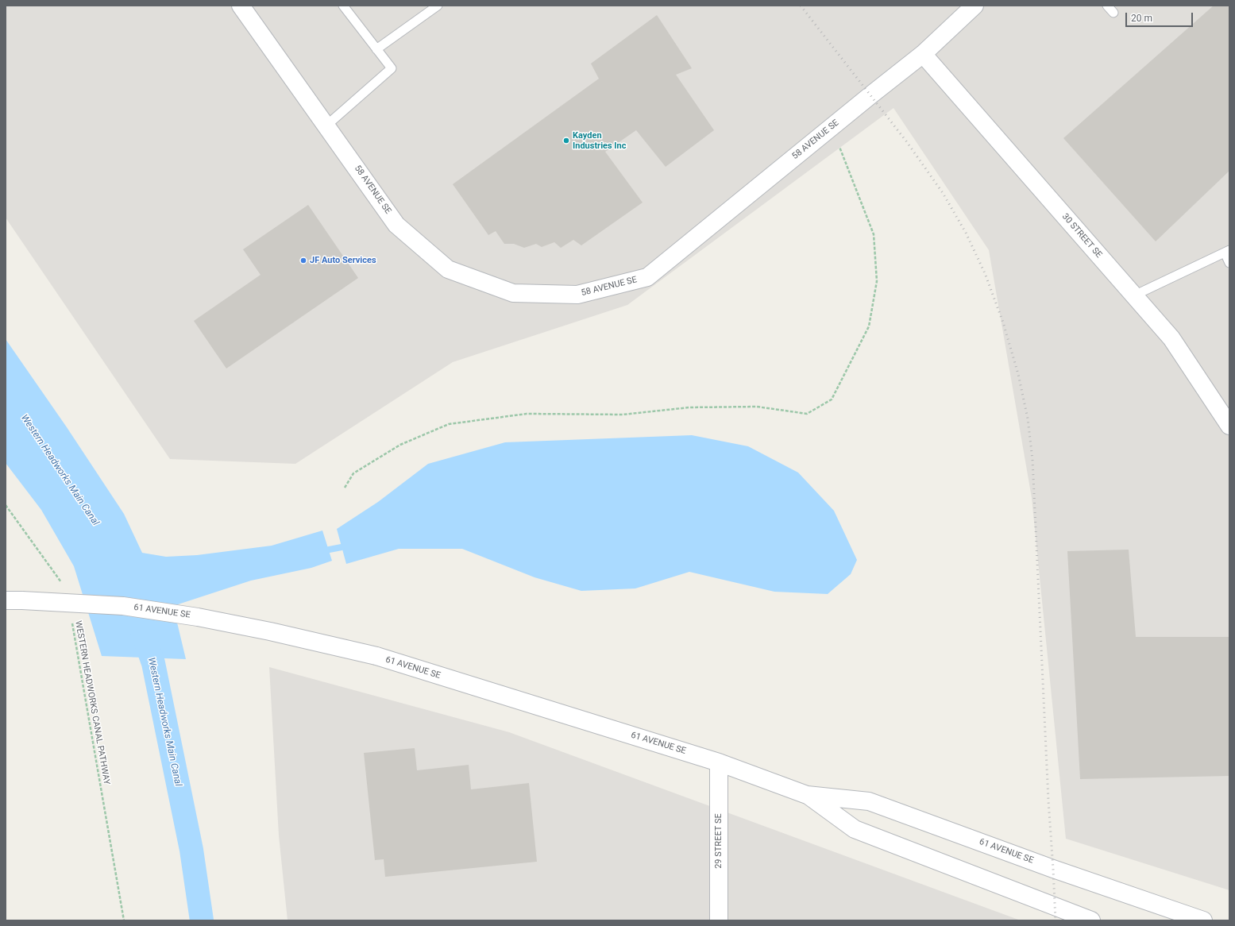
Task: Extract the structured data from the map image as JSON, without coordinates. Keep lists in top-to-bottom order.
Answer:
{
  "streets": {
    "street": [
      "58 AVENUE SE",
      "30 STREET SE",
      "61 AVENUE SE",
      "29 STREET SE"
    ],
    "path": ["WESTERN HEADWORKS CANAL PATHWAY"]
  },
  "crossings": [
    ["58 AVENUE SE", "30 STREET SE"],
    ["61 AVENUE SE", "29 STREET SE"]
  ],
  "water": ["Western Headworks Main Canal"],
  "places": ["Kayden Industries Inc", "JF Auto Services"],
  "scale_bar": "20 m"
}
